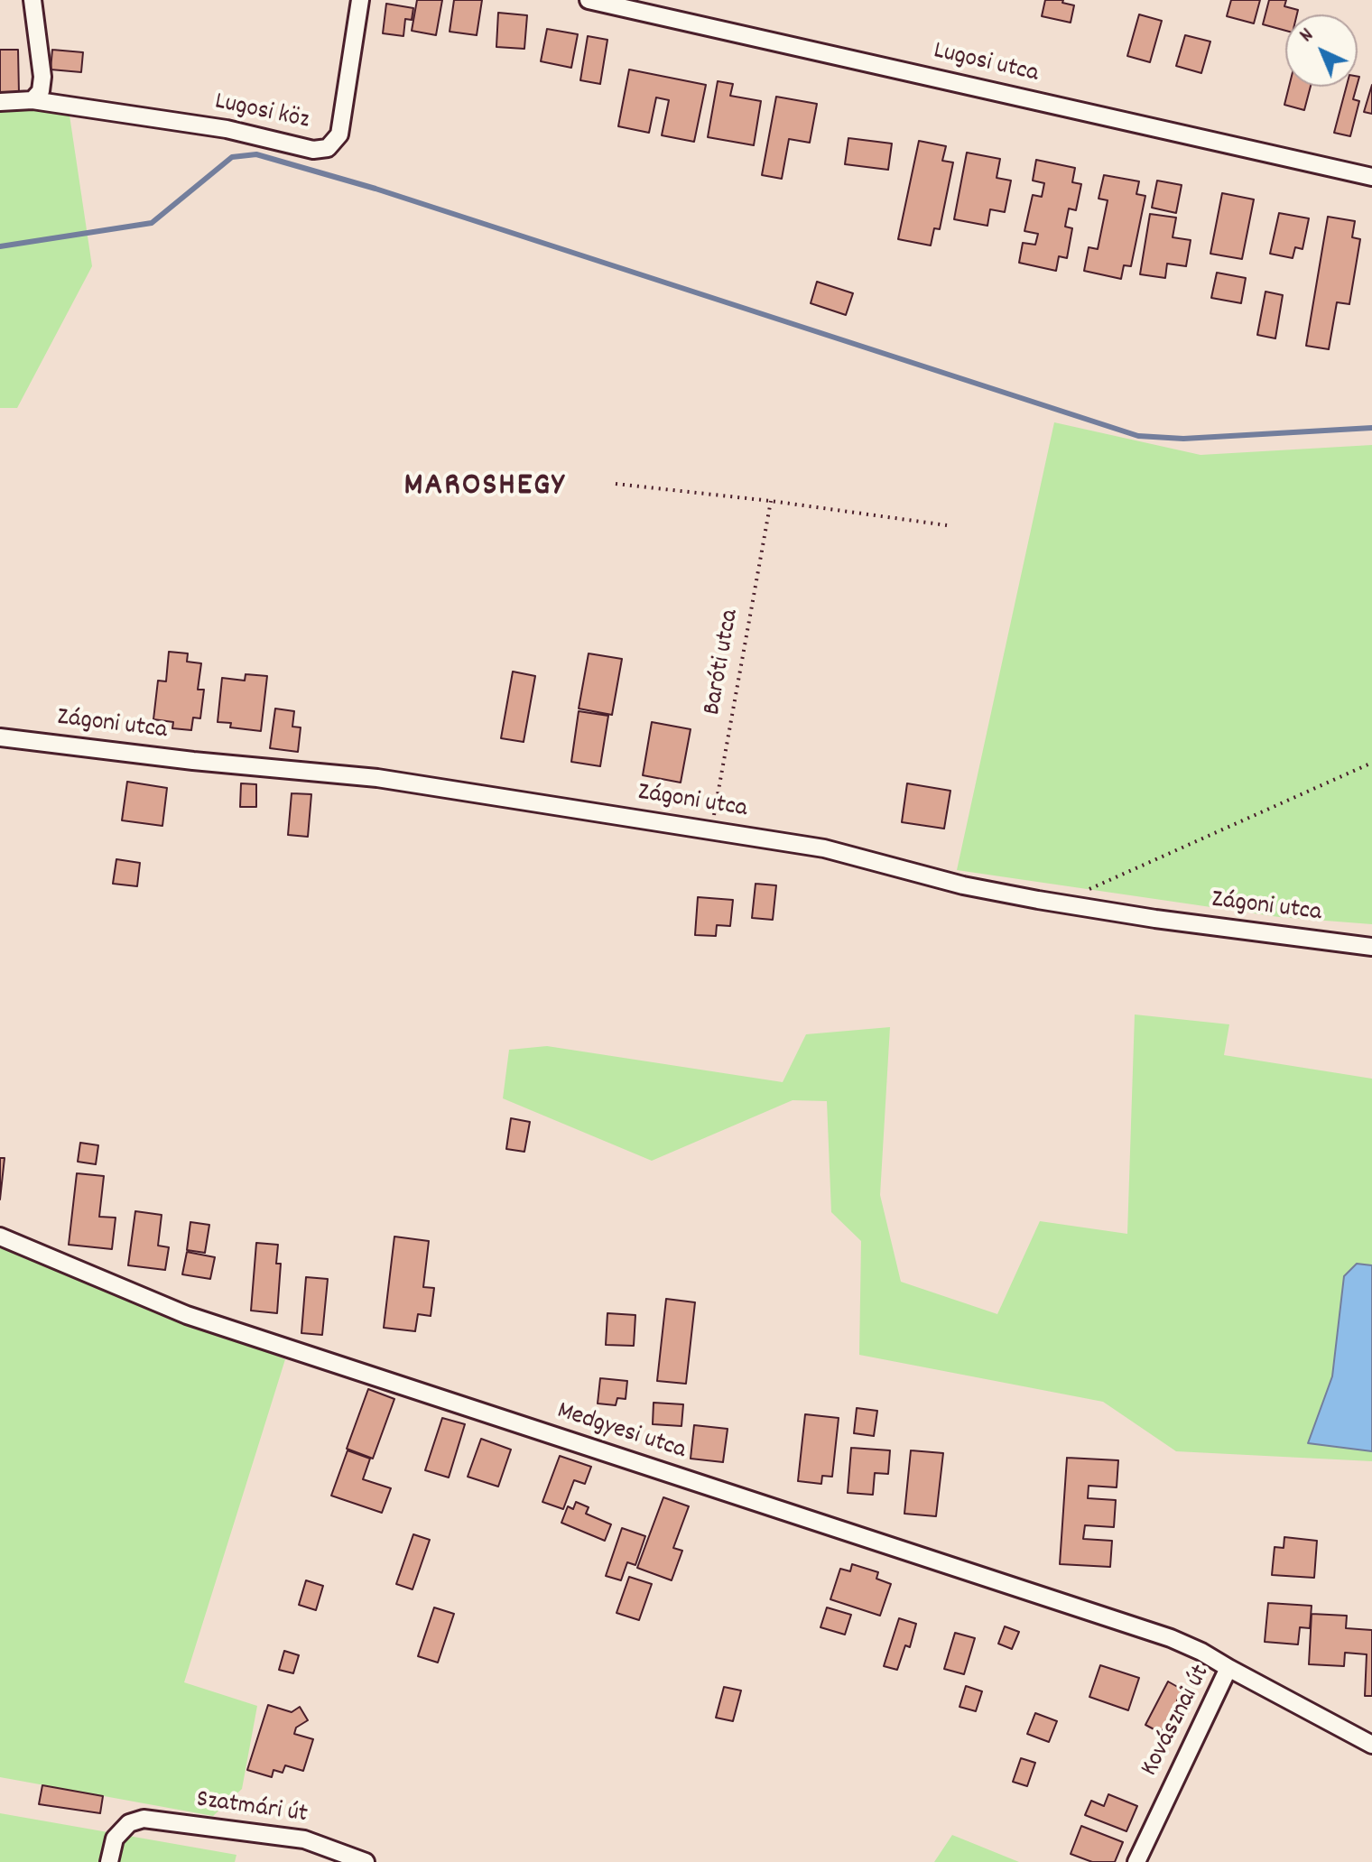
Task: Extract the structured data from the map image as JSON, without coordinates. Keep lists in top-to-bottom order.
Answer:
{
  "streets": {
    "street": [
      "Lugosi utca",
      "Lugosi köz",
      "Zágoni utca",
      "Medgyesi utca",
      "Kovásznai út",
      "Szatmári út"
    ],
    "path": ["Baróti utca"]
  },
  "crossings": [
    ["Baróti utca", "Zágoni utca"],
    ["Medgyesi utca", "Kovásznai út"]
  ],
  "districts": ["MAROSHEGY"],
  "north": "top left"
}
